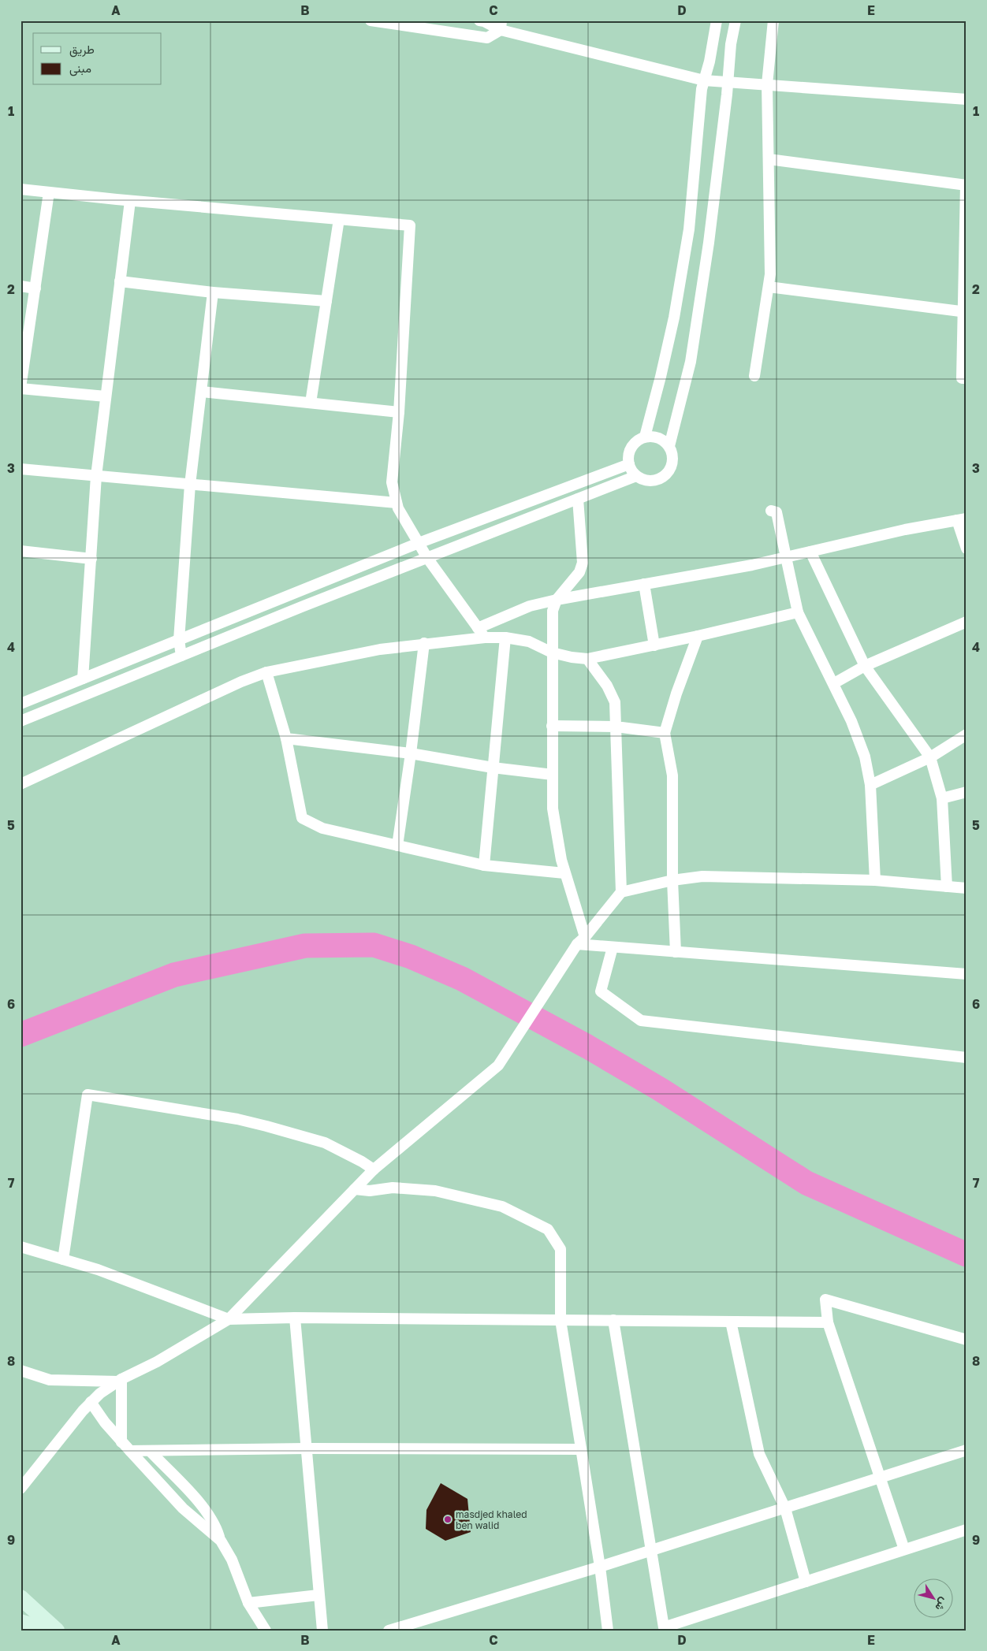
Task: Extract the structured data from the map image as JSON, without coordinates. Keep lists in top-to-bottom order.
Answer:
{
  "places": ["masdjed khaled ben walid"],
  "legend": ["طريق", "مبنى"],
  "north": "bottom right",
  "grid": {
    "columns": [
      "A",
      "B",
      "C",
      "D",
      "E"
    ],
    "rows": [
      "1",
      "2",
      "3",
      "4",
      "5",
      "6",
      "7",
      "8",
      "9"
    ]
  }
}
